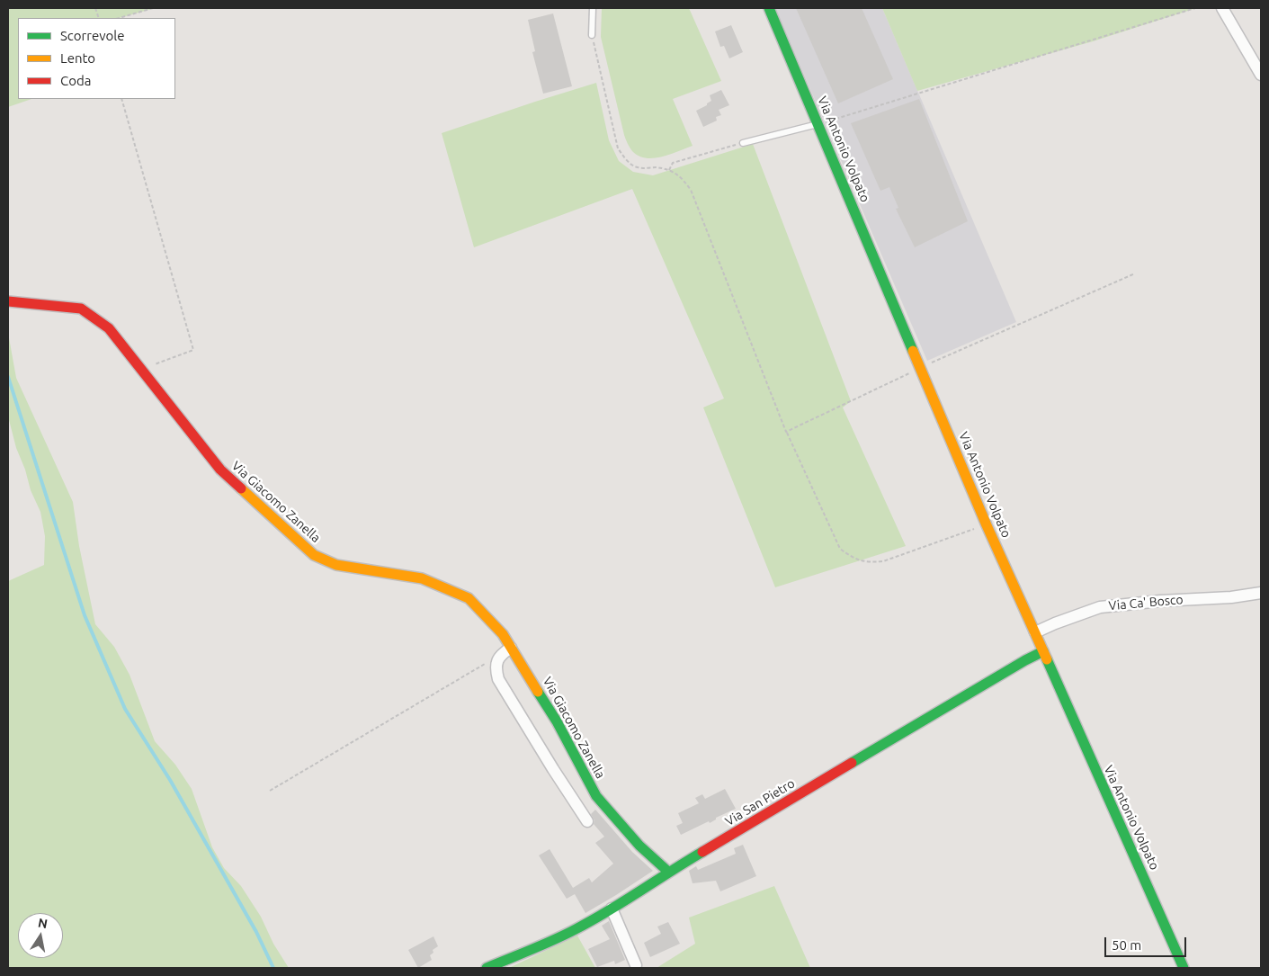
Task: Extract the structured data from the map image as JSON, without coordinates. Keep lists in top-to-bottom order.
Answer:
{
  "streets": {
    "street": [
      "Via Antonio Volpato",
      "Via Giacomo Zanella",
      "Via Ca' Bosco",
      "Via San Pietro"
    ]
  },
  "crossings": [
    ["Via Antonio Volpato", "Via Ca' Bosco"],
    ["Via Antonio Volpato", "Via San Pietro"],
    ["Via Giacomo Zanella", "Via San Pietro"]
  ],
  "legend": ["Scorrevole", "Lento", "Coda"],
  "scale_bar": "50 m",
  "north": "top"
}
